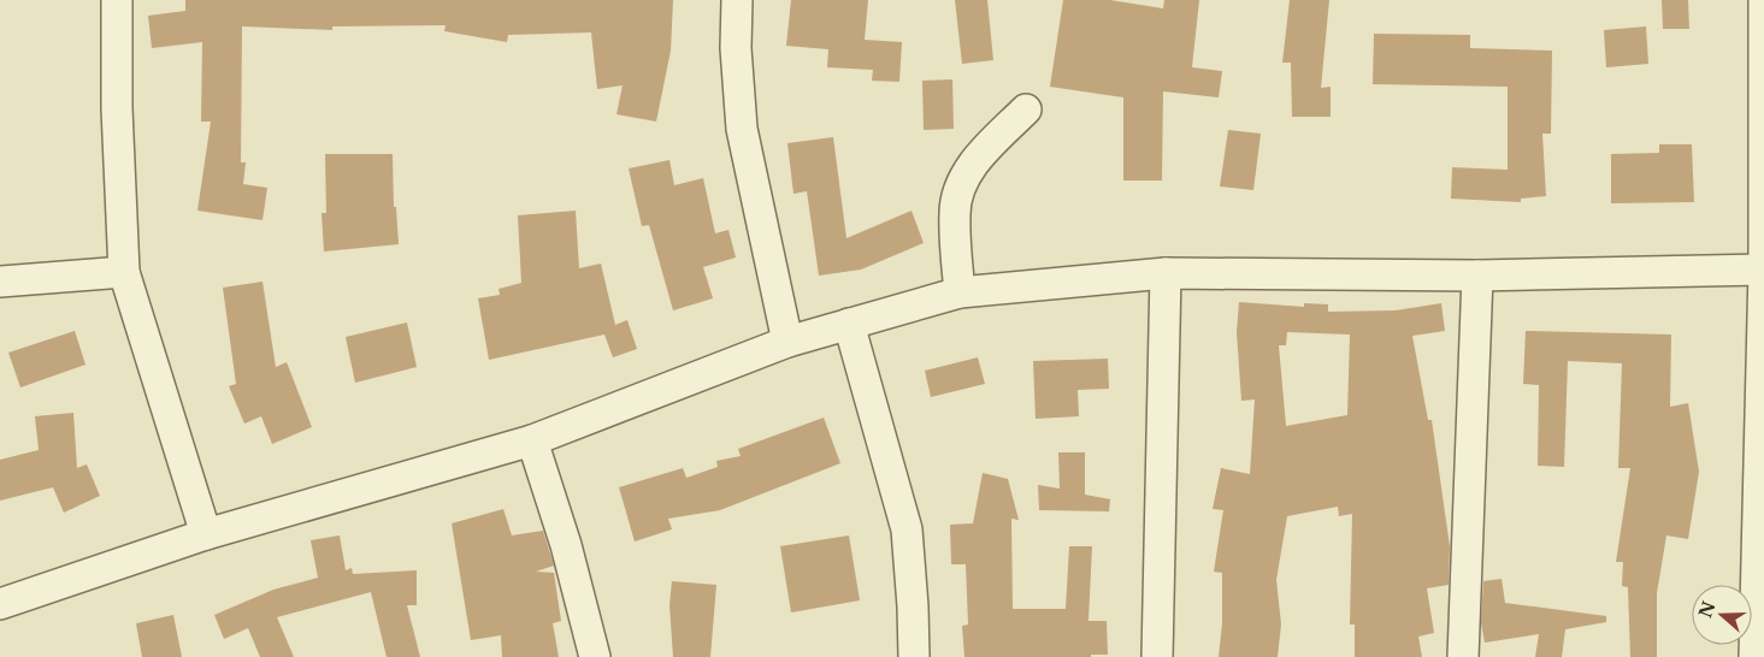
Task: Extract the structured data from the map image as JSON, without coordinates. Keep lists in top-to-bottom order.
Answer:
{
  "north": "left"
}
